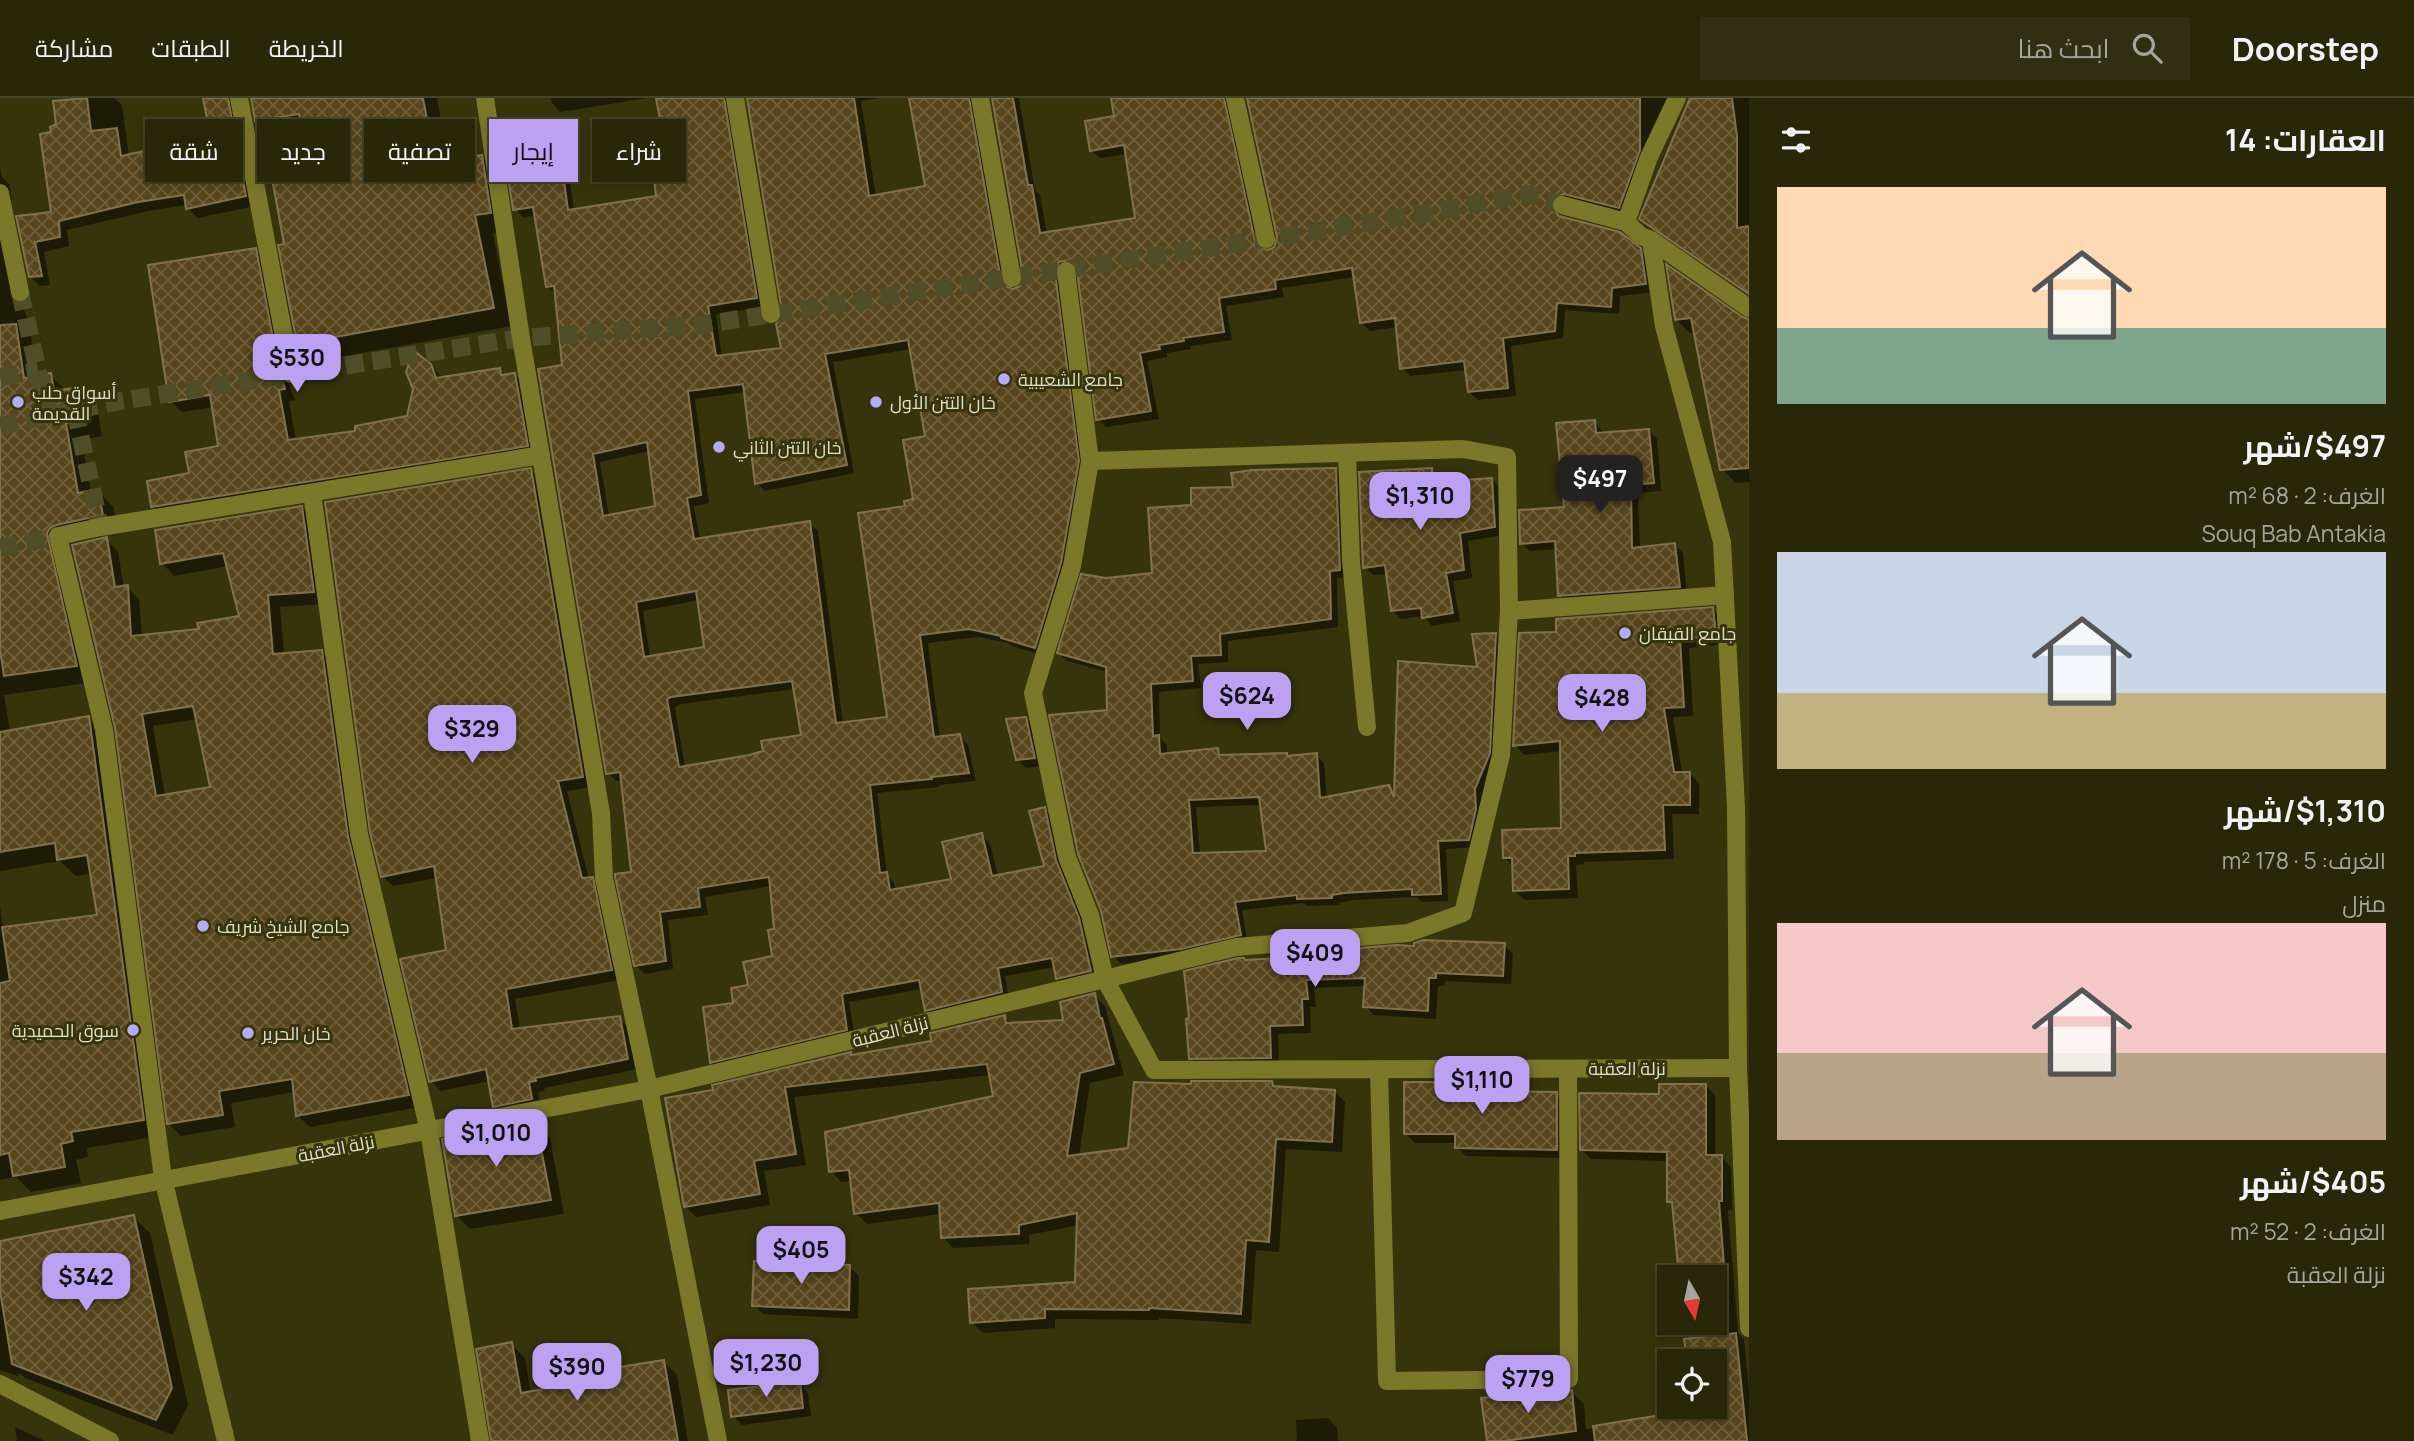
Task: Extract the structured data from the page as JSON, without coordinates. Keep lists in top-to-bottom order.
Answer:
{
  "streets": {
    "street": ["نزلة العقبة"]
  },
  "places": [
    "جامع الشعيبية",
    "أسواق حلب القديمة",
    "خان التتن الأول",
    "خان التتن الثاني",
    "جامع القيقان",
    "جامع الشيخ شريف",
    "سوق الحميدية",
    "خان الحرير"
  ],
  "north": "bottom",
  "page": {
    "header": "Doorstep",
    "search": "ابحث هنا",
    "nav": ["الخريطة", "الطبقات", "مشاركة"],
    "heading": "العقارات: 14",
    "chip": [
      "شراء",
      "إيجار",
      "تصفية",
      "جديد",
      "شقة"
    ],
    "list": [
      {
        "name": "$497/شهر",
        "note": "الغرف: 2 · 68 m² · Souq Bab Antakia"
      },
      {
        "name": "$1,310/شهر",
        "note": "الغرف: 5 · 178 m² · منزل"
      },
      {
        "name": "$405/شهر",
        "note": "الغرف: 2 · 52 m² · نزلة العقبة"
      }
    ],
    "price": [
      "$530",
      "$497",
      "$1,310",
      "$624",
      "$428",
      "$329",
      "$409",
      "$1,110",
      "$1,010",
      "$405",
      "$342",
      "$1,230",
      "$390",
      "$779"
    ]
  }
}
